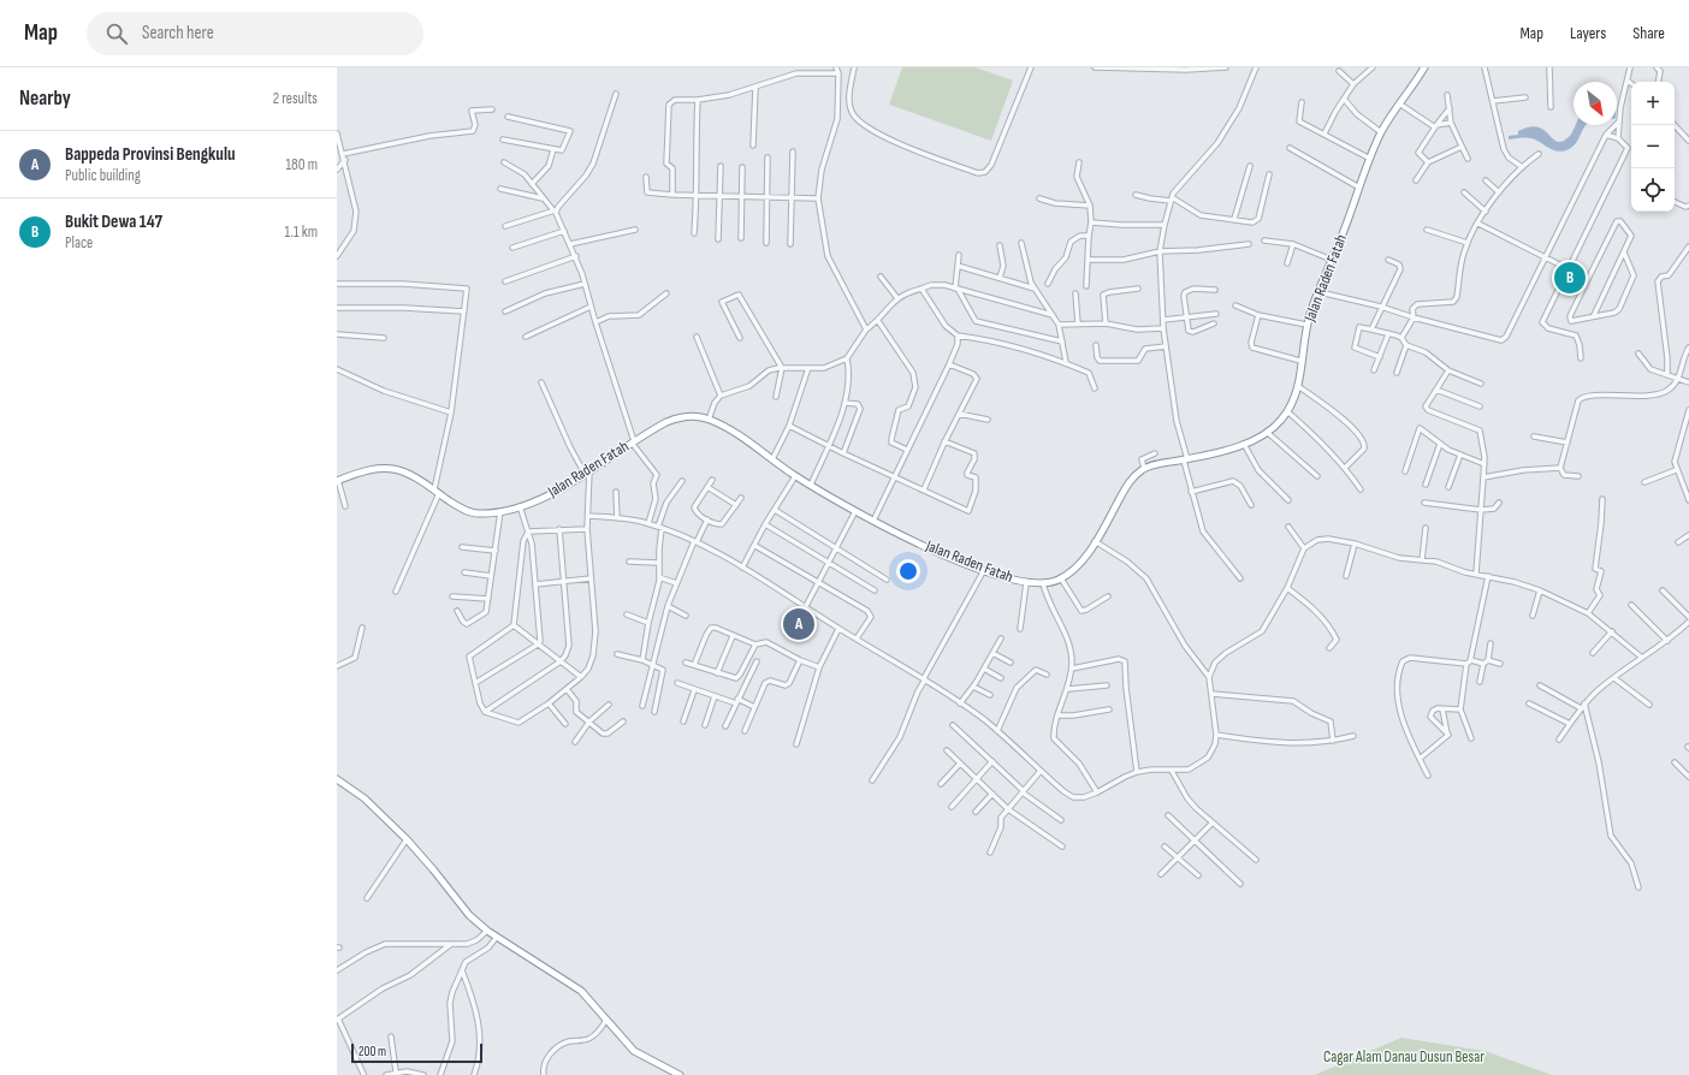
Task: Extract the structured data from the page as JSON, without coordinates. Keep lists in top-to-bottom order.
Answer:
{
  "streets": {
    "highway": ["Jalan Raden Fatah"]
  },
  "parks": ["Cagar Alam Danau Dusun Besar"],
  "scale_bar": "200 m",
  "north": "bottom right",
  "page": {
    "header": "Map",
    "search": "Search here",
    "nav": ["Map", "Layers", "Share"],
    "heading": ["Nearby", "2 results"],
    "map_buttons": ["+", "−"],
    "list": [
      {
        "mark": "A",
        "name": "Bappeda Provinsi Bengkulu",
        "note": "Public building",
        "value": "180 m"
      },
      {
        "mark": "B",
        "name": "Bukit Dewa 147",
        "note": "Place",
        "value": "1.1 km"
      }
    ],
    "pins": ["B", "A"],
    "scale": "200 m"
  }
}
